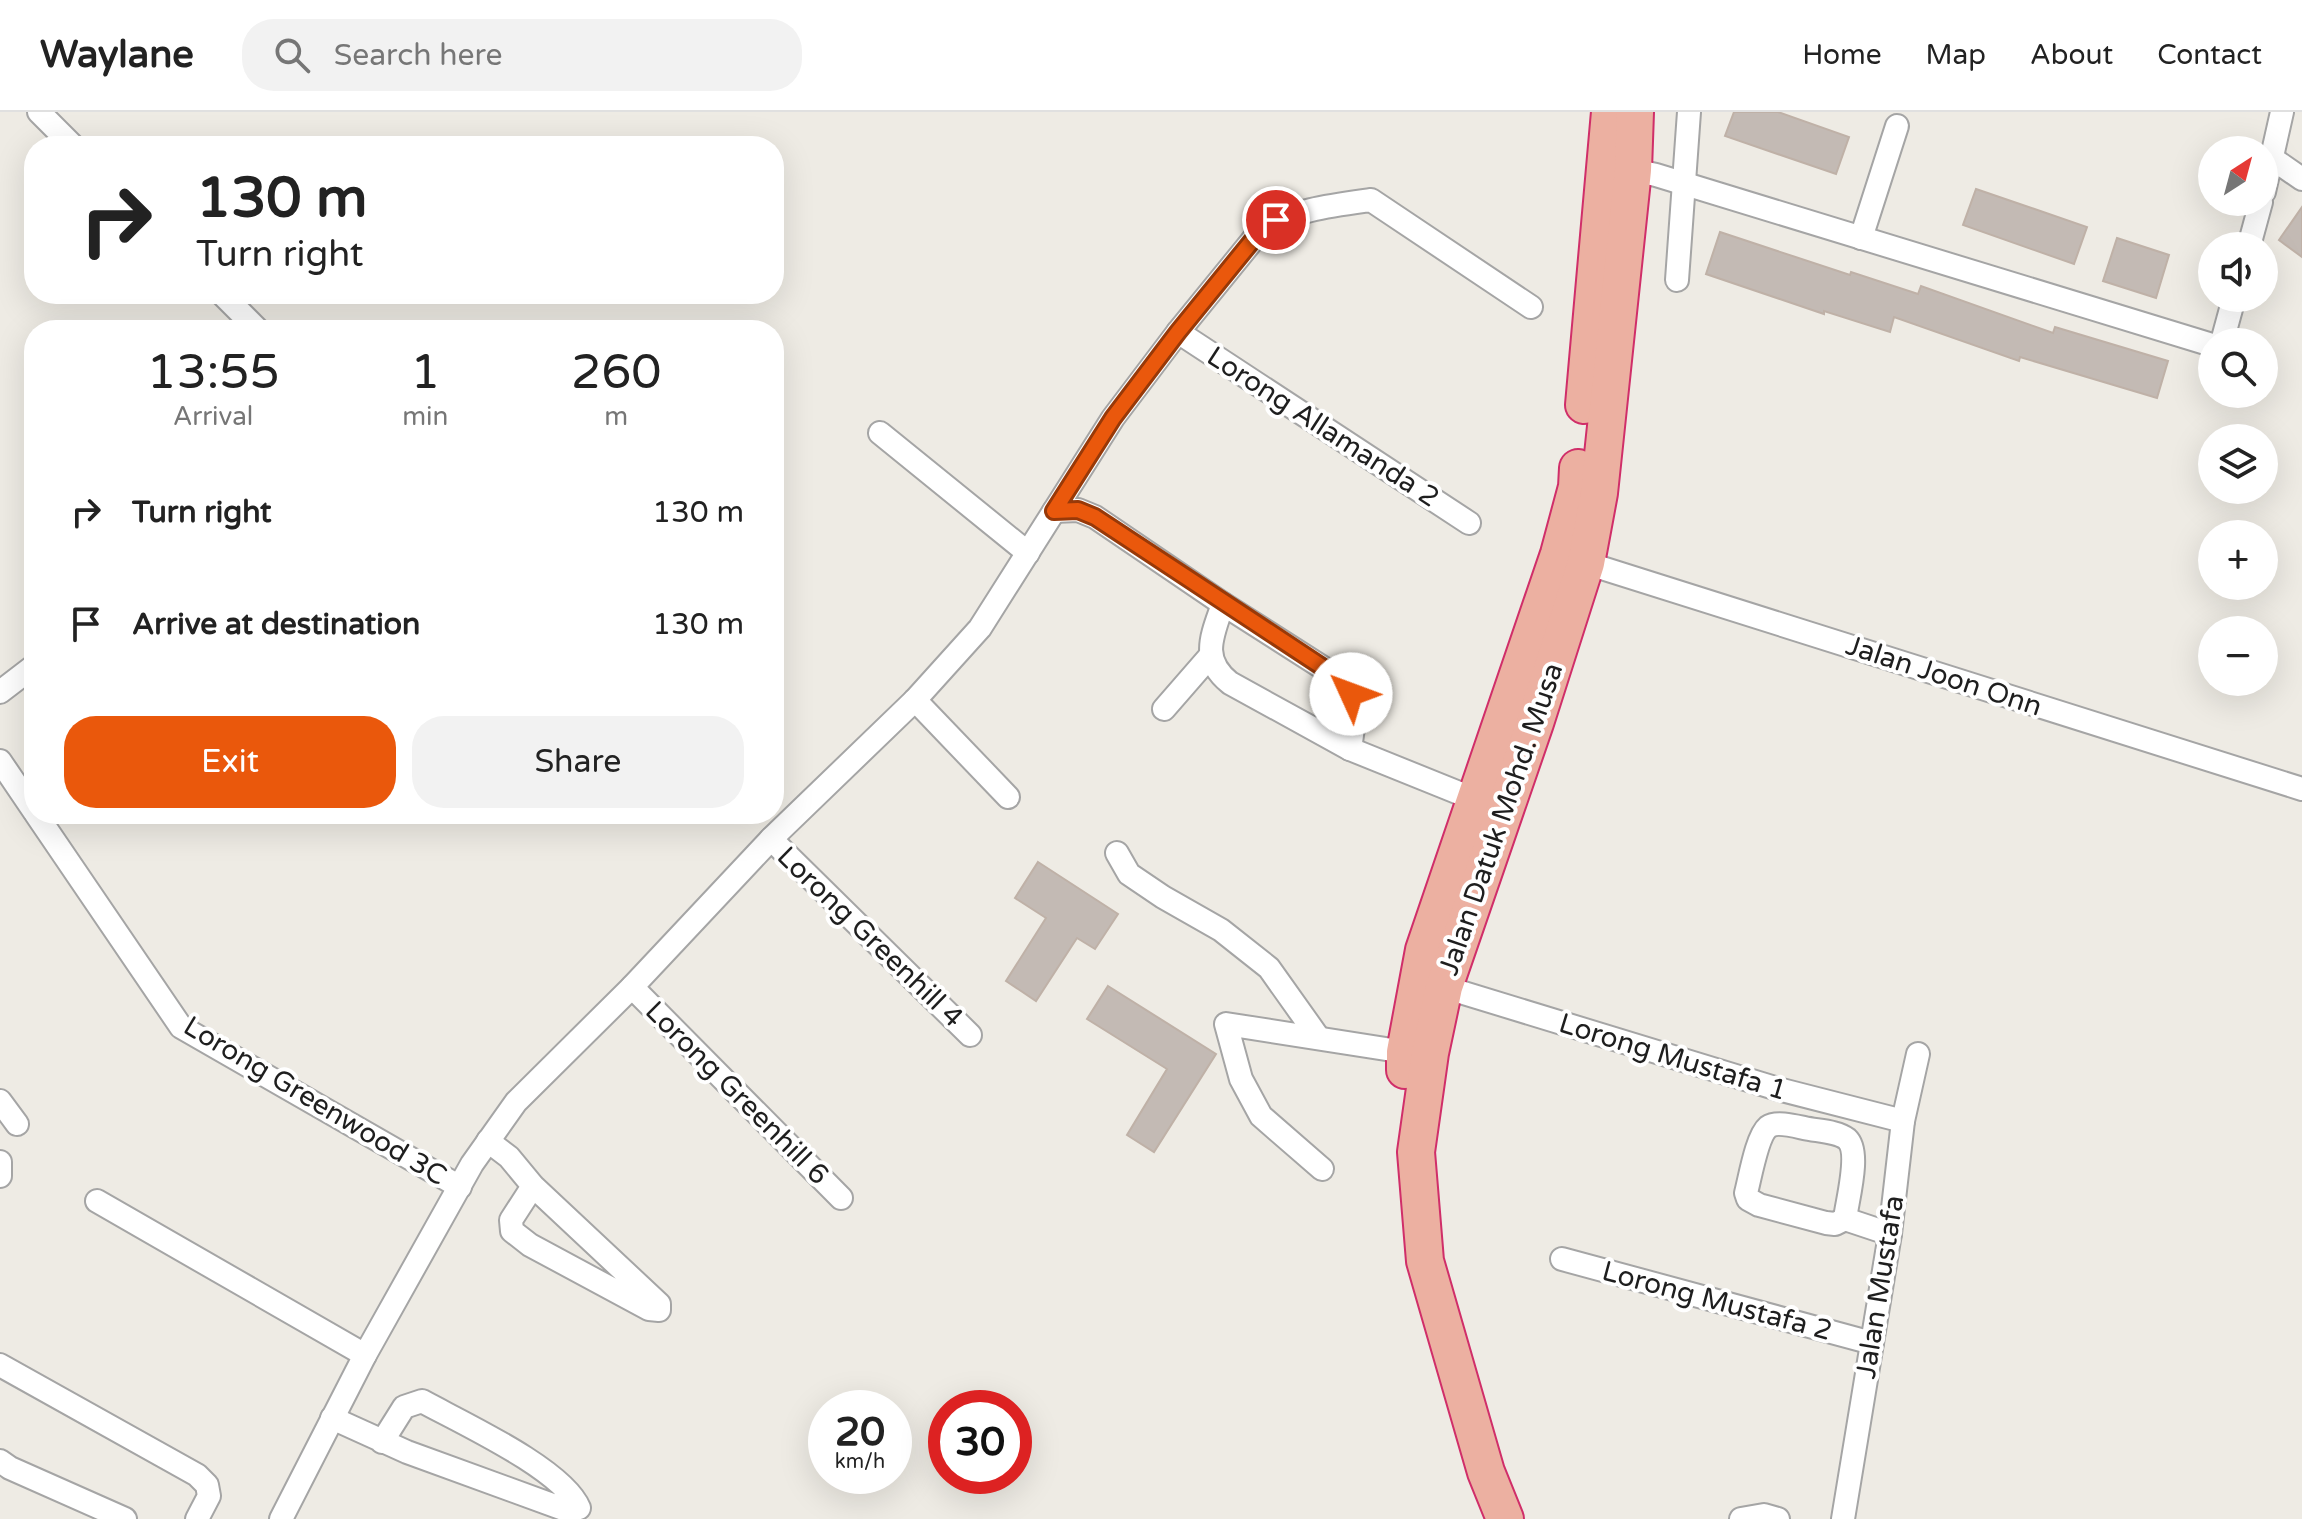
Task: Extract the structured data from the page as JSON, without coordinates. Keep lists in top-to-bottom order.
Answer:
{
  "streets": {
    "highway": ["Jalan Datuk Mohd. Musa"],
    "street": [
      "Lorong Allamanda 2",
      "Jalan Joon Onn",
      "Lorong Greenhill 4",
      "Lorong Mustafa 1",
      "Lorong Greenhill 6",
      "Lorong Greenwood 3C",
      "Jalan Mustafa",
      "Lorong Mustafa 2"
    ]
  },
  "crossings": [
    ["Jalan Joon Onn", "Jalan Datuk Mohd. Musa"],
    ["Jalan Datuk Mohd. Musa", "Lorong Mustafa 1"],
    ["Lorong Mustafa 1", "Jalan Mustafa"],
    ["Jalan Mustafa", "Lorong Mustafa 2"]
  ],
  "north": "top right",
  "page": {
    "header": "Waylane",
    "search": "Search here",
    "nav": [
      "Home",
      "Map",
      "About",
      "Contact"
    ],
    "map_buttons": ["+", "−"],
    "turn": ["130 m", "Turn right"],
    "eta": [
      "13:55",
      "Arrival",
      "1",
      "min",
      "260",
      "m"
    ],
    "list": [
      {
        "name": "Turn right",
        "value": "130 m"
      },
      {
        "name": "Arrive at destination",
        "value": "130 m"
      }
    ],
    "buttons": ["Exit", "Share"],
    "speed": "20 km/h",
    "limit": "30"
  }
}
